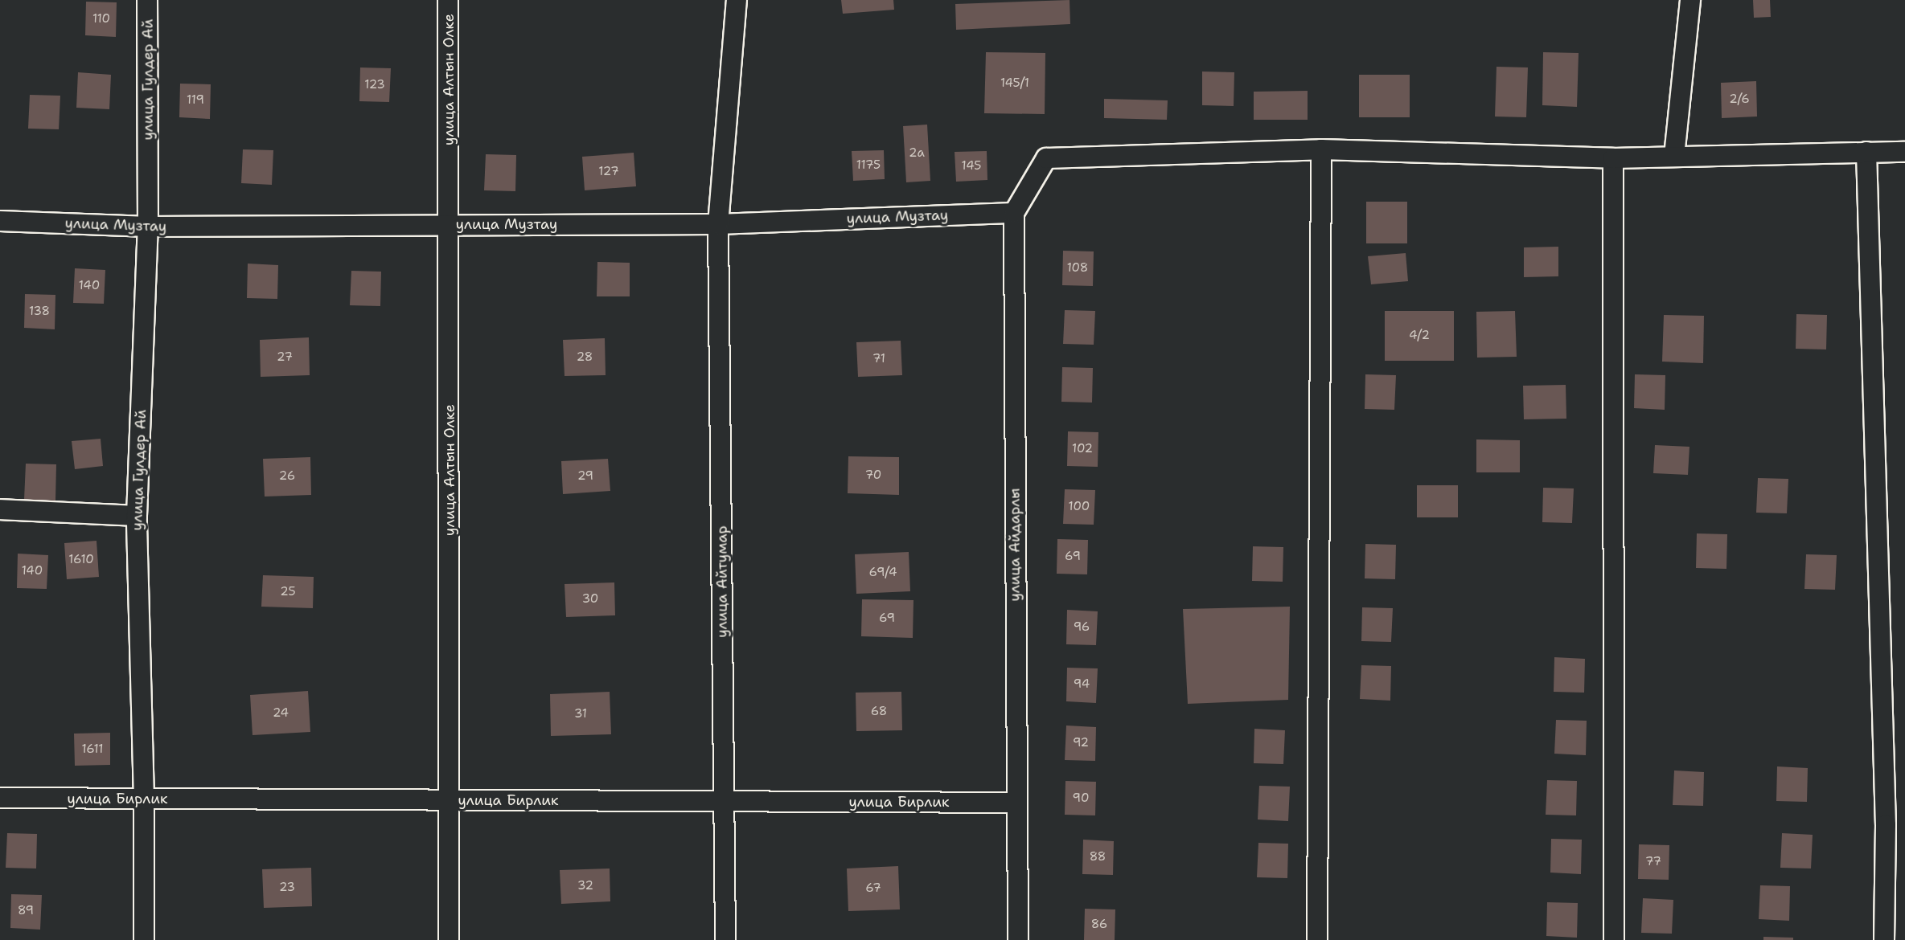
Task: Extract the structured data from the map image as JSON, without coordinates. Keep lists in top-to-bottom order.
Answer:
{
  "streets": {
    "street": [
      "улица Гулдер Ай",
      "улица Алтын Олке",
      "улица Музтау",
      "улица Айдарлы",
      "улица Айтумар",
      "улица Бирлик"
    ]
  },
  "crossings": [
    ["улица Гулдер Ай", "улица Музтау"],
    ["улица Гулдер Ай", "улица Бирлик"],
    ["улица Алтын Олке", "улица Музтау"],
    ["улица Алтын Олке", "улица Бирлик"],
    ["улица Музтау", "улица Айдарлы"],
    ["улица Музтау", "улица Айтумар"],
    ["улица Айдарлы", "улица Бирлик"],
    ["улица Айтумар", "улица Бирлик"]
  ],
  "house_numbers": [
    "110",
    "145/1",
    "123",
    "2/6",
    "119",
    "2а",
    "1175",
    "145",
    "127",
    "108",
    "140",
    "138",
    "4/2",
    "27",
    "28",
    "71",
    "102",
    "70",
    "26",
    "29",
    "100",
    "69",
    "1610",
    "140",
    "69/4",
    "25",
    "30",
    "69",
    "96",
    "94",
    "68",
    "24",
    "31",
    "92",
    "1611",
    "90",
    "88",
    "77",
    "32",
    "23",
    "67",
    "89",
    "86"
  ]
}
